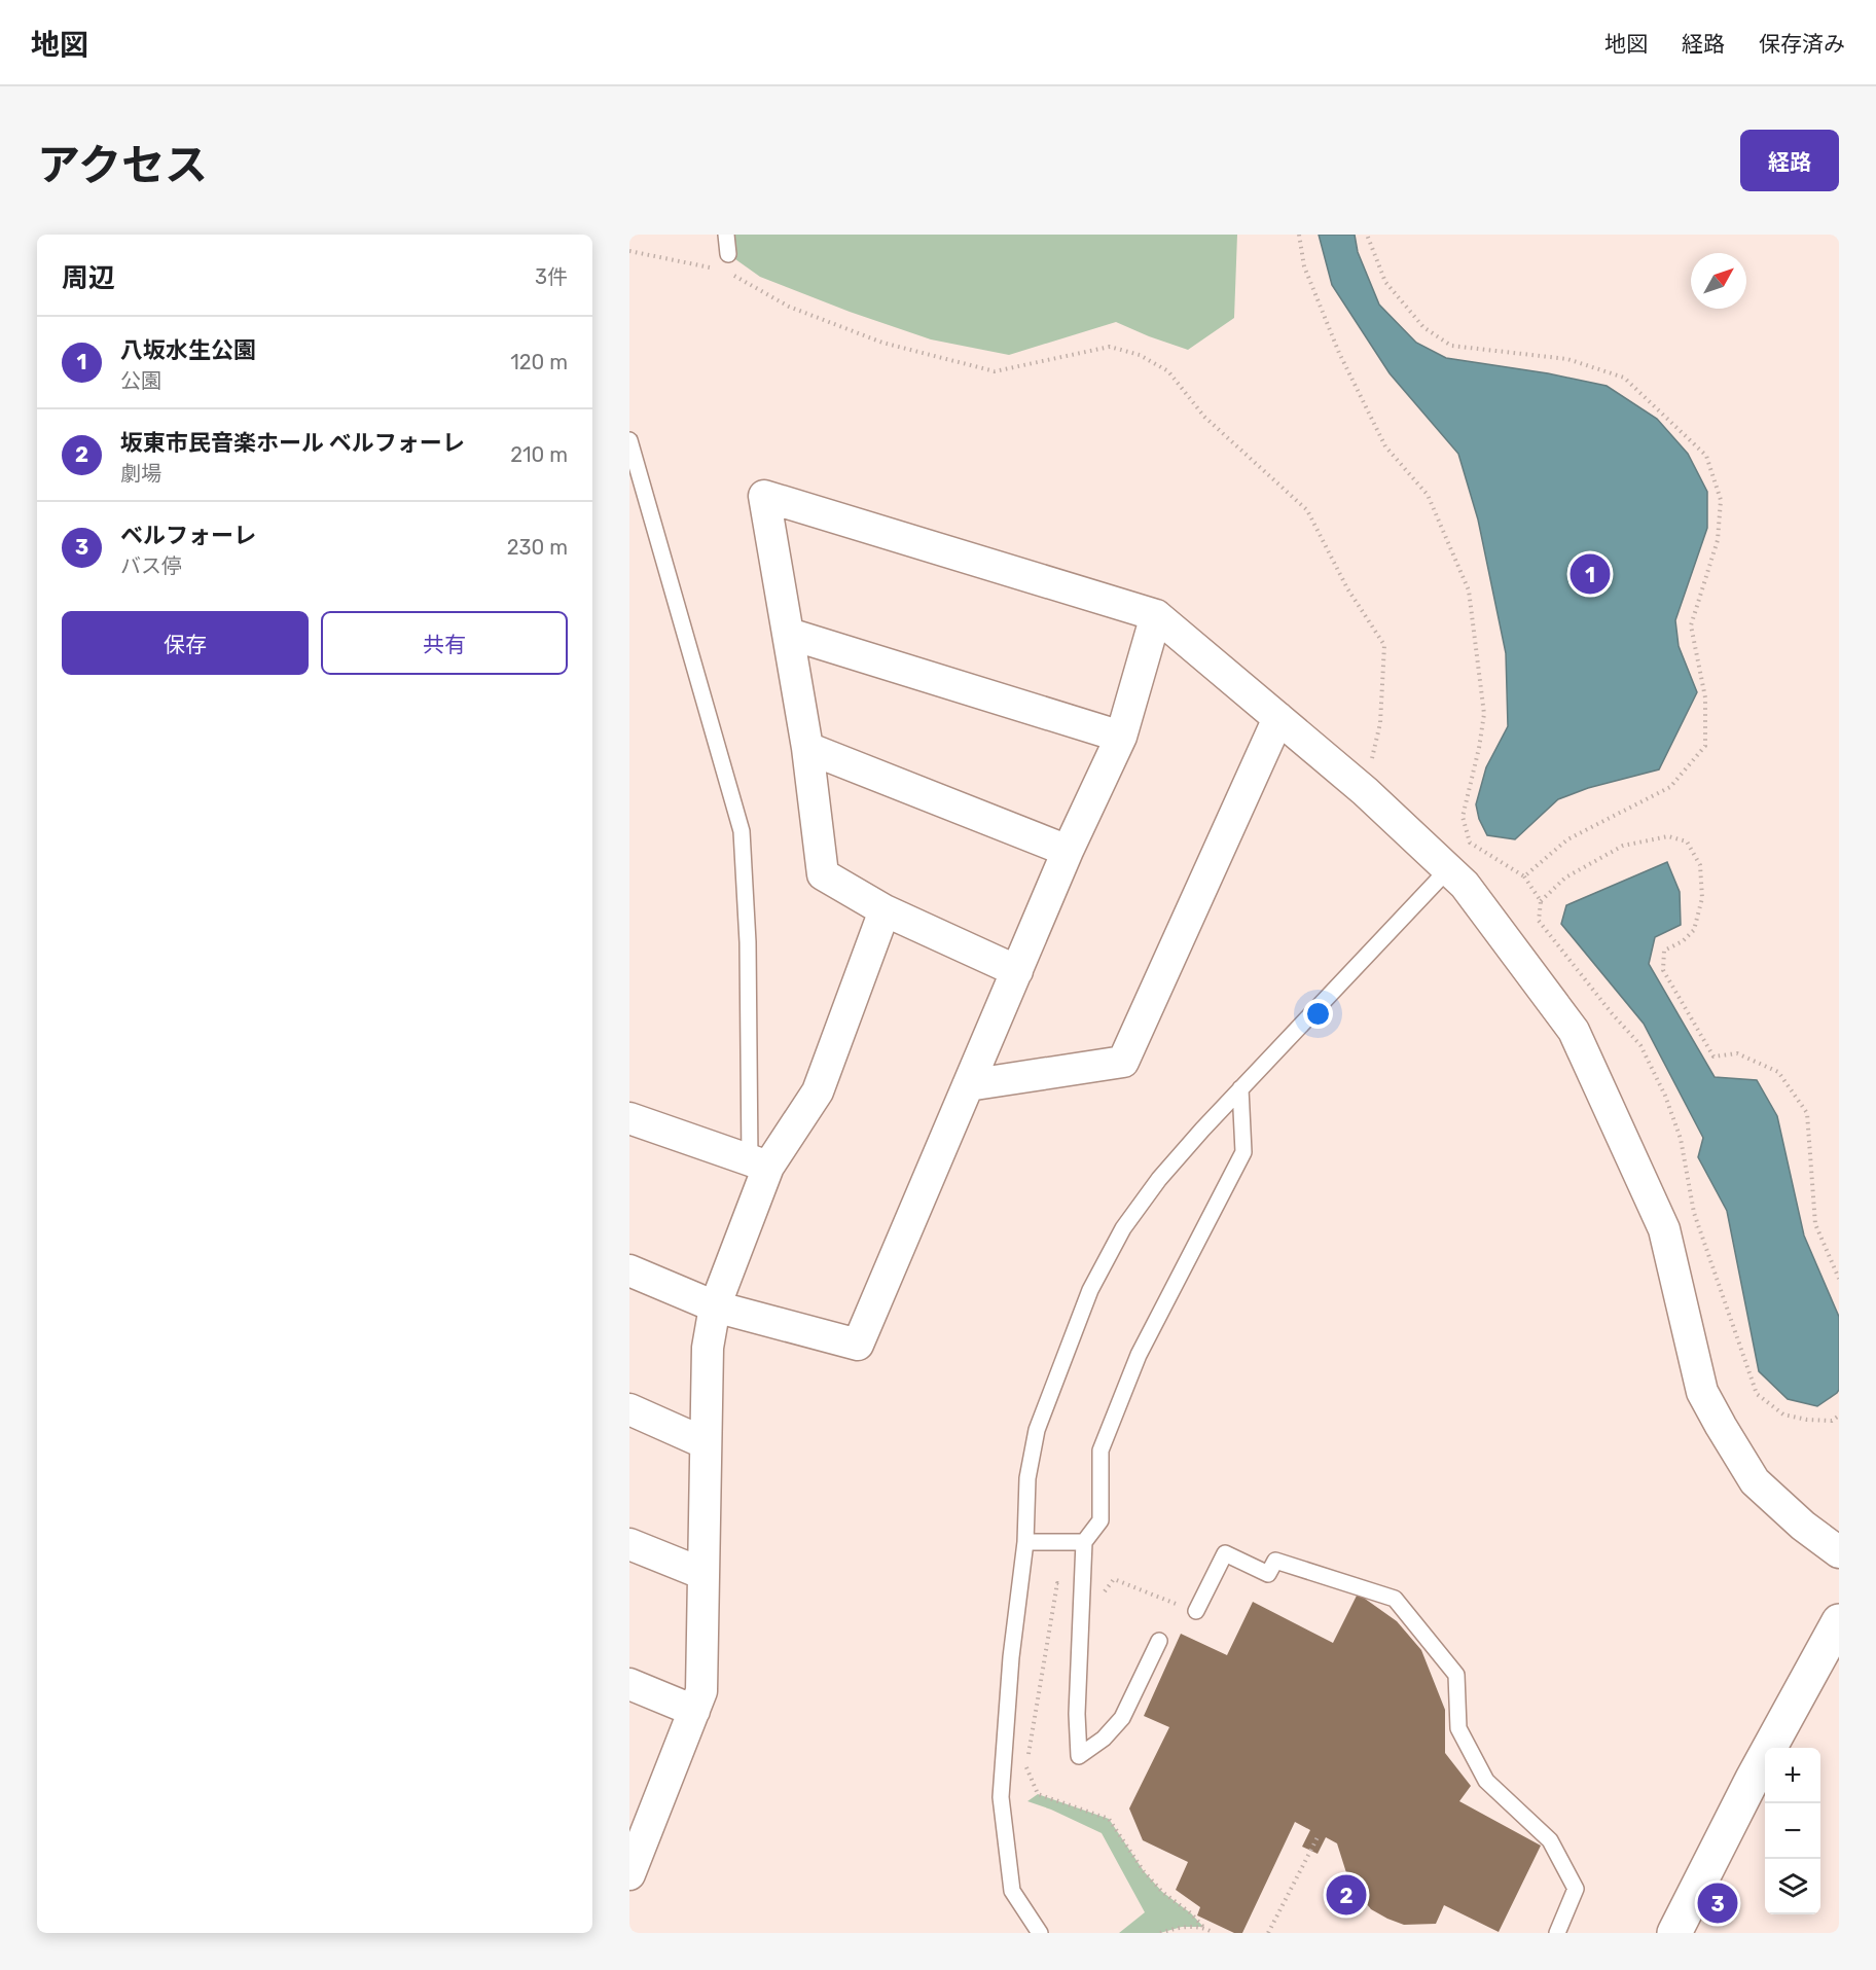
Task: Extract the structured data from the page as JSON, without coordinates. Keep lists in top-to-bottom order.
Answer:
{
  "north": "top right",
  "page": {
    "header": "地図",
    "nav": ["地図", "経路", "保存済み"],
    "title": "アクセス",
    "buttons": [
      "経路",
      ["保存", "共有"]
    ],
    "heading": ["周辺", "3件"],
    "list": [
      {
        "mark": "1",
        "name": "八坂水生公園",
        "note": "公園",
        "value": "120 m"
      },
      {
        "mark": "2",
        "name": "坂東市民音楽ホール ベルフォーレ",
        "note": "劇場",
        "value": "210 m"
      },
      {
        "mark": "3",
        "name": "ベルフォーレ",
        "note": "バス停",
        "value": "230 m"
      }
    ],
    "pins": ["1", "2", "3"],
    "map_buttons": ["+", "−"]
  }
}
